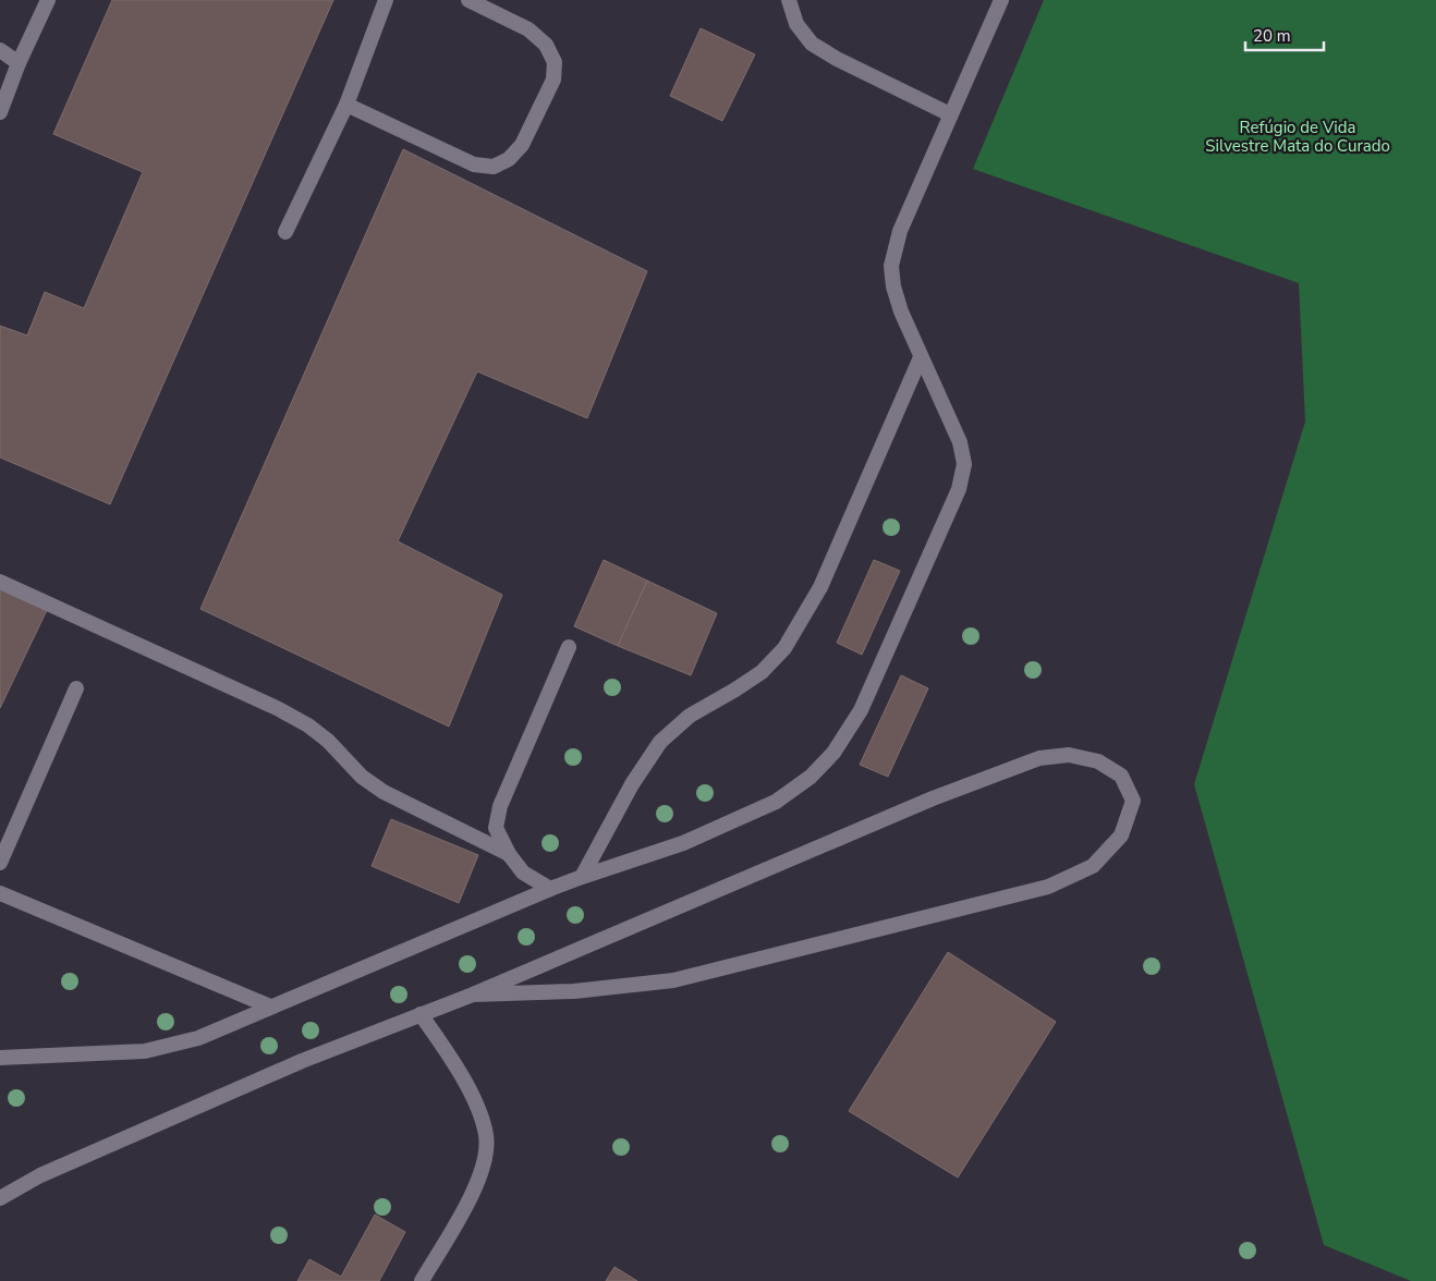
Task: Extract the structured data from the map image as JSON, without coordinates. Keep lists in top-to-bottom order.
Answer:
{
  "parks": ["Refúgio de Vida Silvestre Mata do Curado"],
  "scale_bar": "20 m"
}
